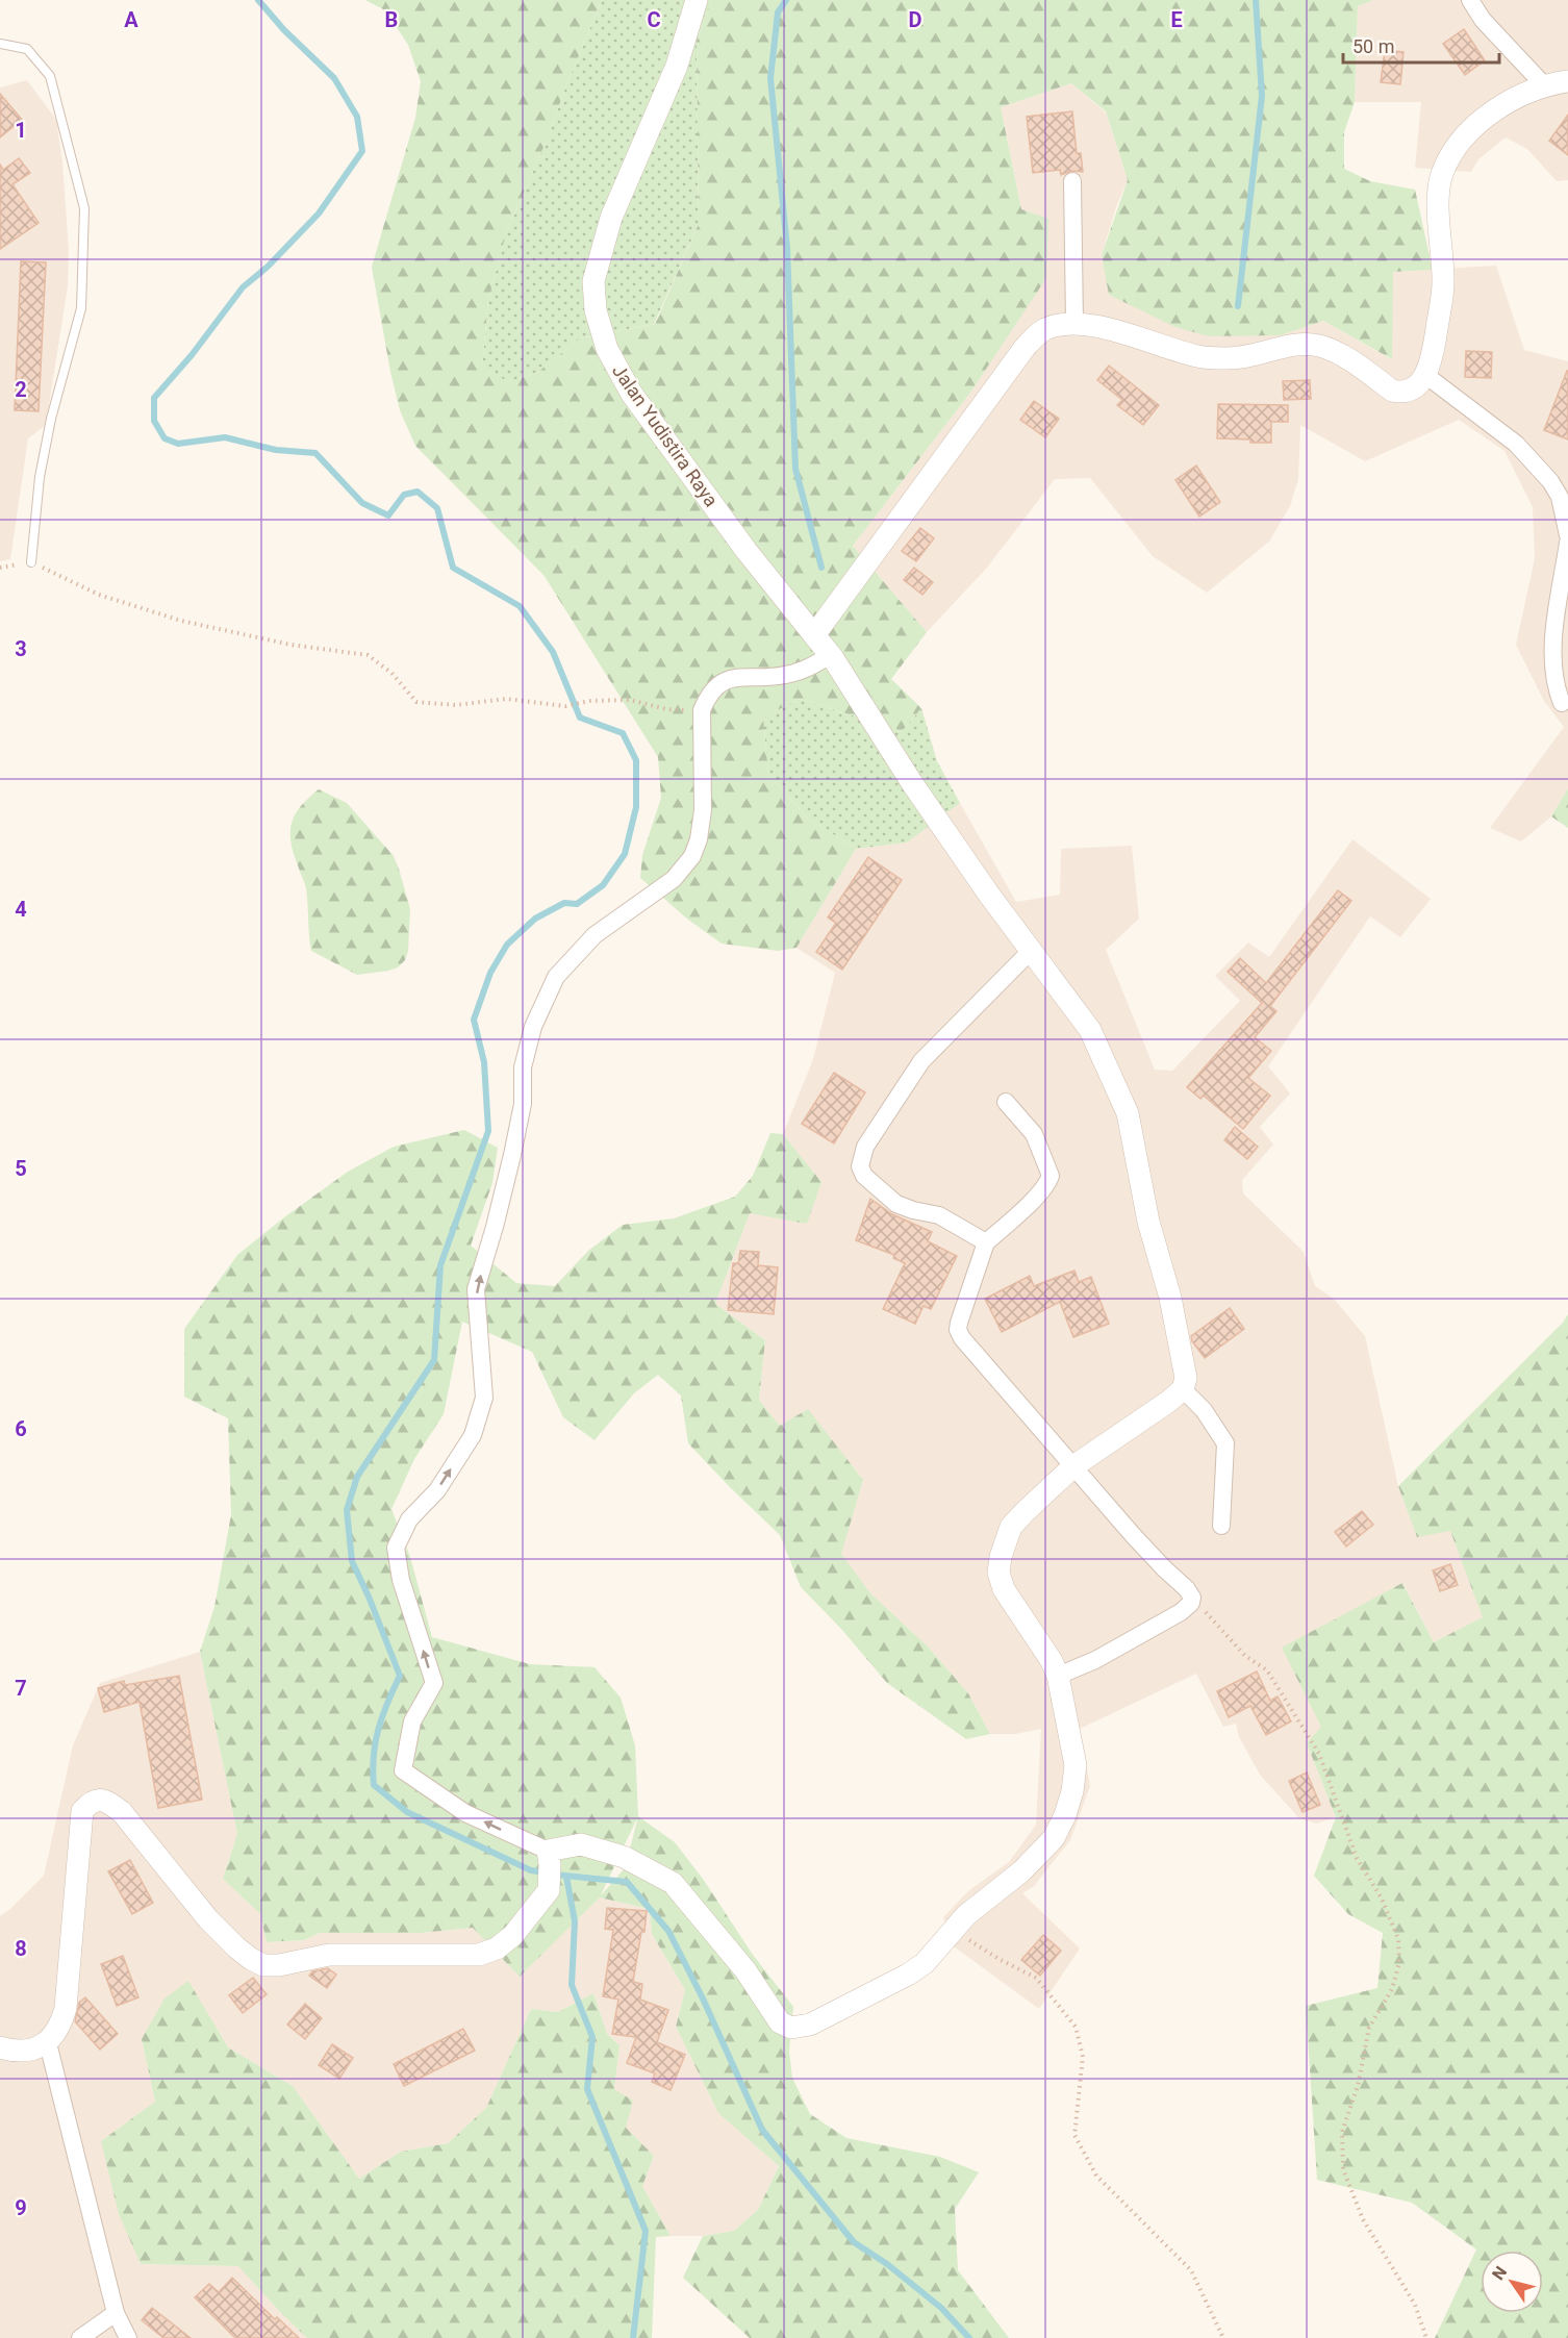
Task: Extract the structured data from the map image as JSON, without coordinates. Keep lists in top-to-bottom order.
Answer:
{
  "streets": {
    "street": ["Jalan Yudistira Raya"]
  },
  "scale_bar": "50 m",
  "north": "top left",
  "grid": {
    "columns": [
      "A",
      "B",
      "C",
      "D",
      "E"
    ],
    "rows": [
      "1",
      "2",
      "3",
      "4",
      "5",
      "6",
      "7",
      "8",
      "9"
    ]
  }
}
